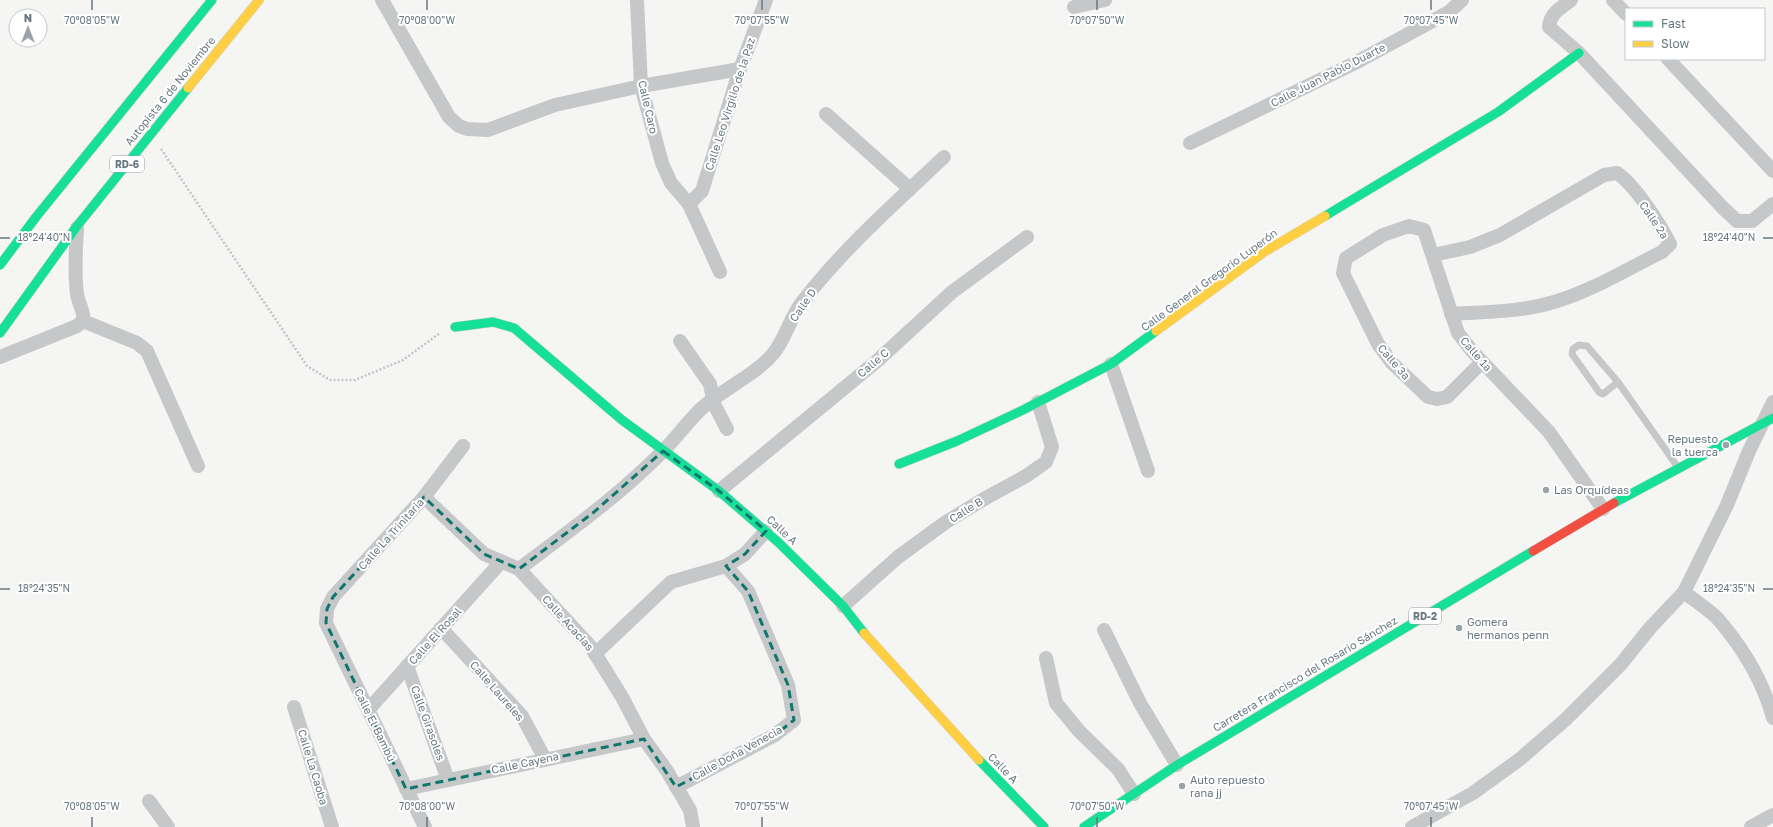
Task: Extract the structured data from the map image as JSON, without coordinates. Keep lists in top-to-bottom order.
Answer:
{
  "streets": {
    "main road": [
      "Autopista 6 de Noviembre",
      "RD-6",
      "Calle General Gregorio Luperón",
      "Calle A",
      "RD-2",
      "Carretera Francisco del Rosario Sánchez"
    ],
    "street": [
      "Calle Juan Pablo Duarte",
      "Calle Leo Virgilio de la Paz",
      "Calle Caro",
      "Calle 2ª",
      "Calle D",
      "Calle 1ª",
      "Calle 3ª",
      "Calle C",
      "Calle B",
      "Calle La Trinitaria",
      "Calle Acacias",
      "Calle El Rosal",
      "Calle Laureles",
      "Calle Girasoles",
      "Calle El Bambú",
      "Calle Doña Venecia",
      "Calle Cayena",
      "Calle La Caoba"
    ]
  },
  "crossings": [
    ["Calle Leo Virgilio de la Paz", "Calle Caro"],
    ["Calle 2ª", "Calle 1ª"],
    ["Calle General Gregorio Luperón", "Calle B"],
    ["Calle D", "Calle A"],
    ["Calle D", "Calle Acacias"],
    ["Calle 1ª", "Calle 3ª"],
    ["Calle 1ª", "Carretera Francisco del Rosario Sánchez"],
    ["Calle C", "Calle A"],
    ["Calle B", "Calle A"],
    ["Calle La Trinitaria", "Calle Acacias"],
    ["Calle La Trinitaria", "Calle El Bambú"],
    ["Calle Acacias", "Calle El Rosal"],
    ["Calle Acacias", "Calle Doña Venecia"],
    ["Calle Acacias", "Calle Cayena"],
    ["Calle El Rosal", "Calle Laureles"],
    ["Calle El Rosal", "Calle Girasoles"],
    ["Calle El Rosal", "Calle El Bambú"],
    ["Calle Laureles", "Calle Cayena"],
    ["Calle Girasoles", "Calle Cayena"],
    ["Calle El Bambú", "Calle Cayena"]
  ],
  "places": [
    "Repuesto la tuerca",
    "Las Orquídeas",
    "Gomera hermanos penn",
    "Auto repuesto rana jj"
  ],
  "legend": ["Fast", "Slow"],
  "north": "top",
  "coordinates": [
    "70°08'05\"W",
    "70°08'00\"W",
    "70°07'55\"W",
    "70°07'50\"W",
    "70°07'45\"W",
    "18°24'40\"N",
    "18°24'35\"N"
  ]
}
